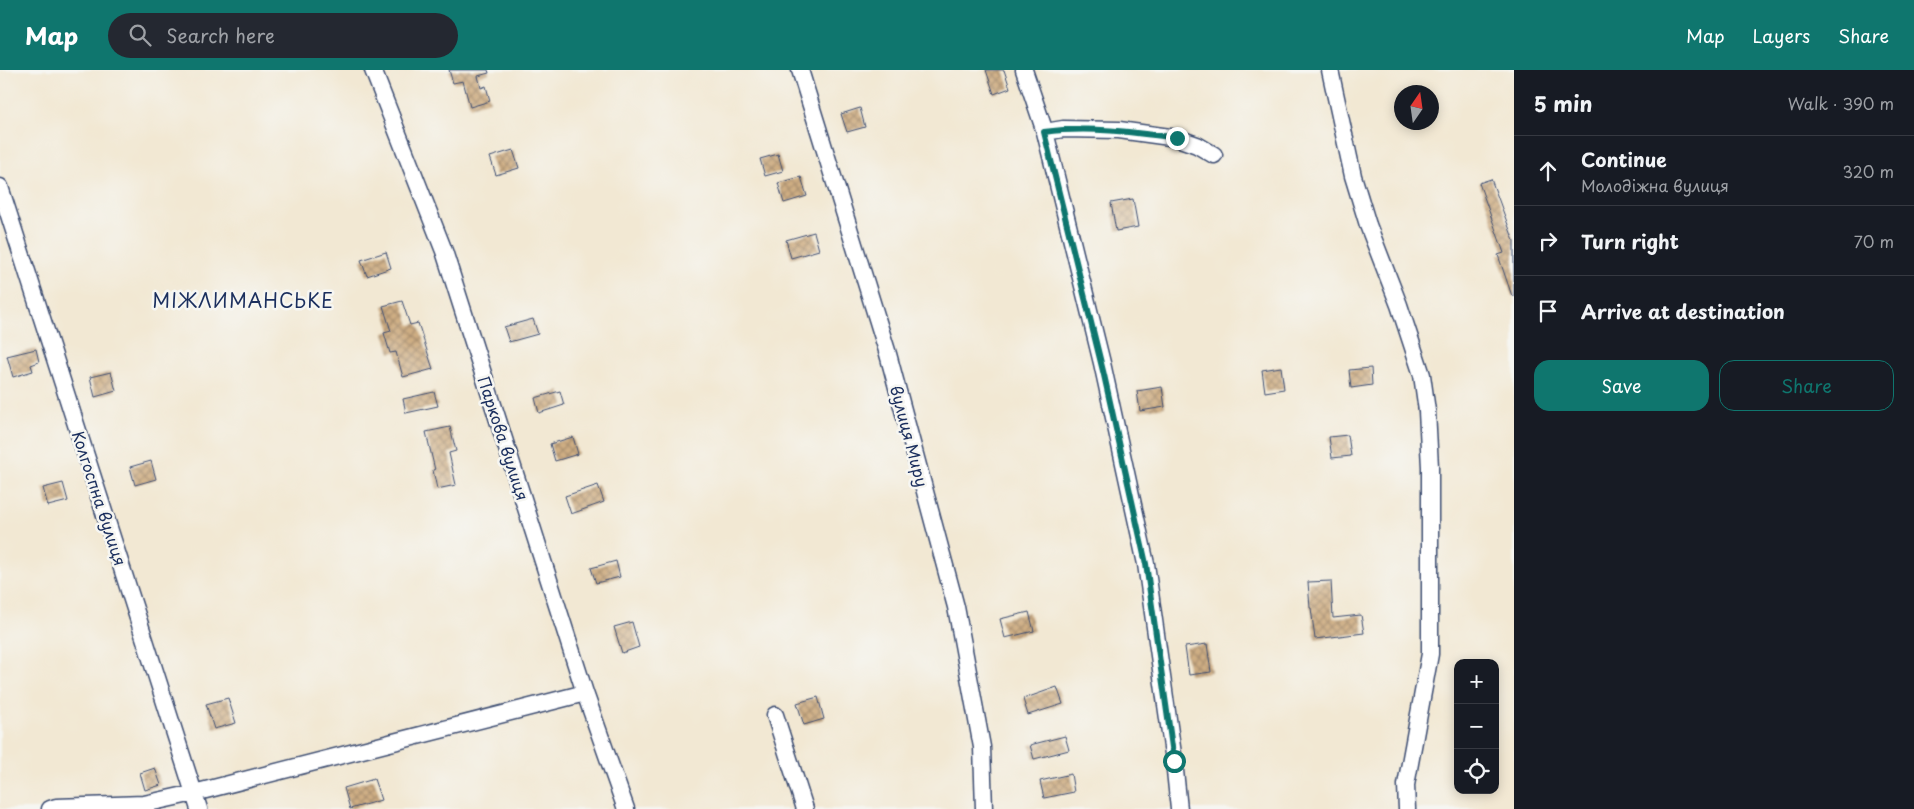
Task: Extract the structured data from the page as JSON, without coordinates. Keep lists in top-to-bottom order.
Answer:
{
  "streets": {
    "street": ["вулиця Миру", "Паркова вулиця", "Колгоспна вулиця"]
  },
  "districts": ["МІЖЛИМАНСЬКЕ"],
  "north": "top",
  "page": {
    "header": "Map",
    "search": "Search here",
    "nav": ["Map", "Layers", "Share"],
    "heading": ["5 min", "Walk · 390 m"],
    "list": [
      ["Continue", "Молодіжна вулиця", "320 m"],
      ["Turn right", "70 m"],
      "Arrive at destination"
    ],
    "buttons": ["Save", "Share"],
    "map_buttons": ["+", "−"]
  }
}
